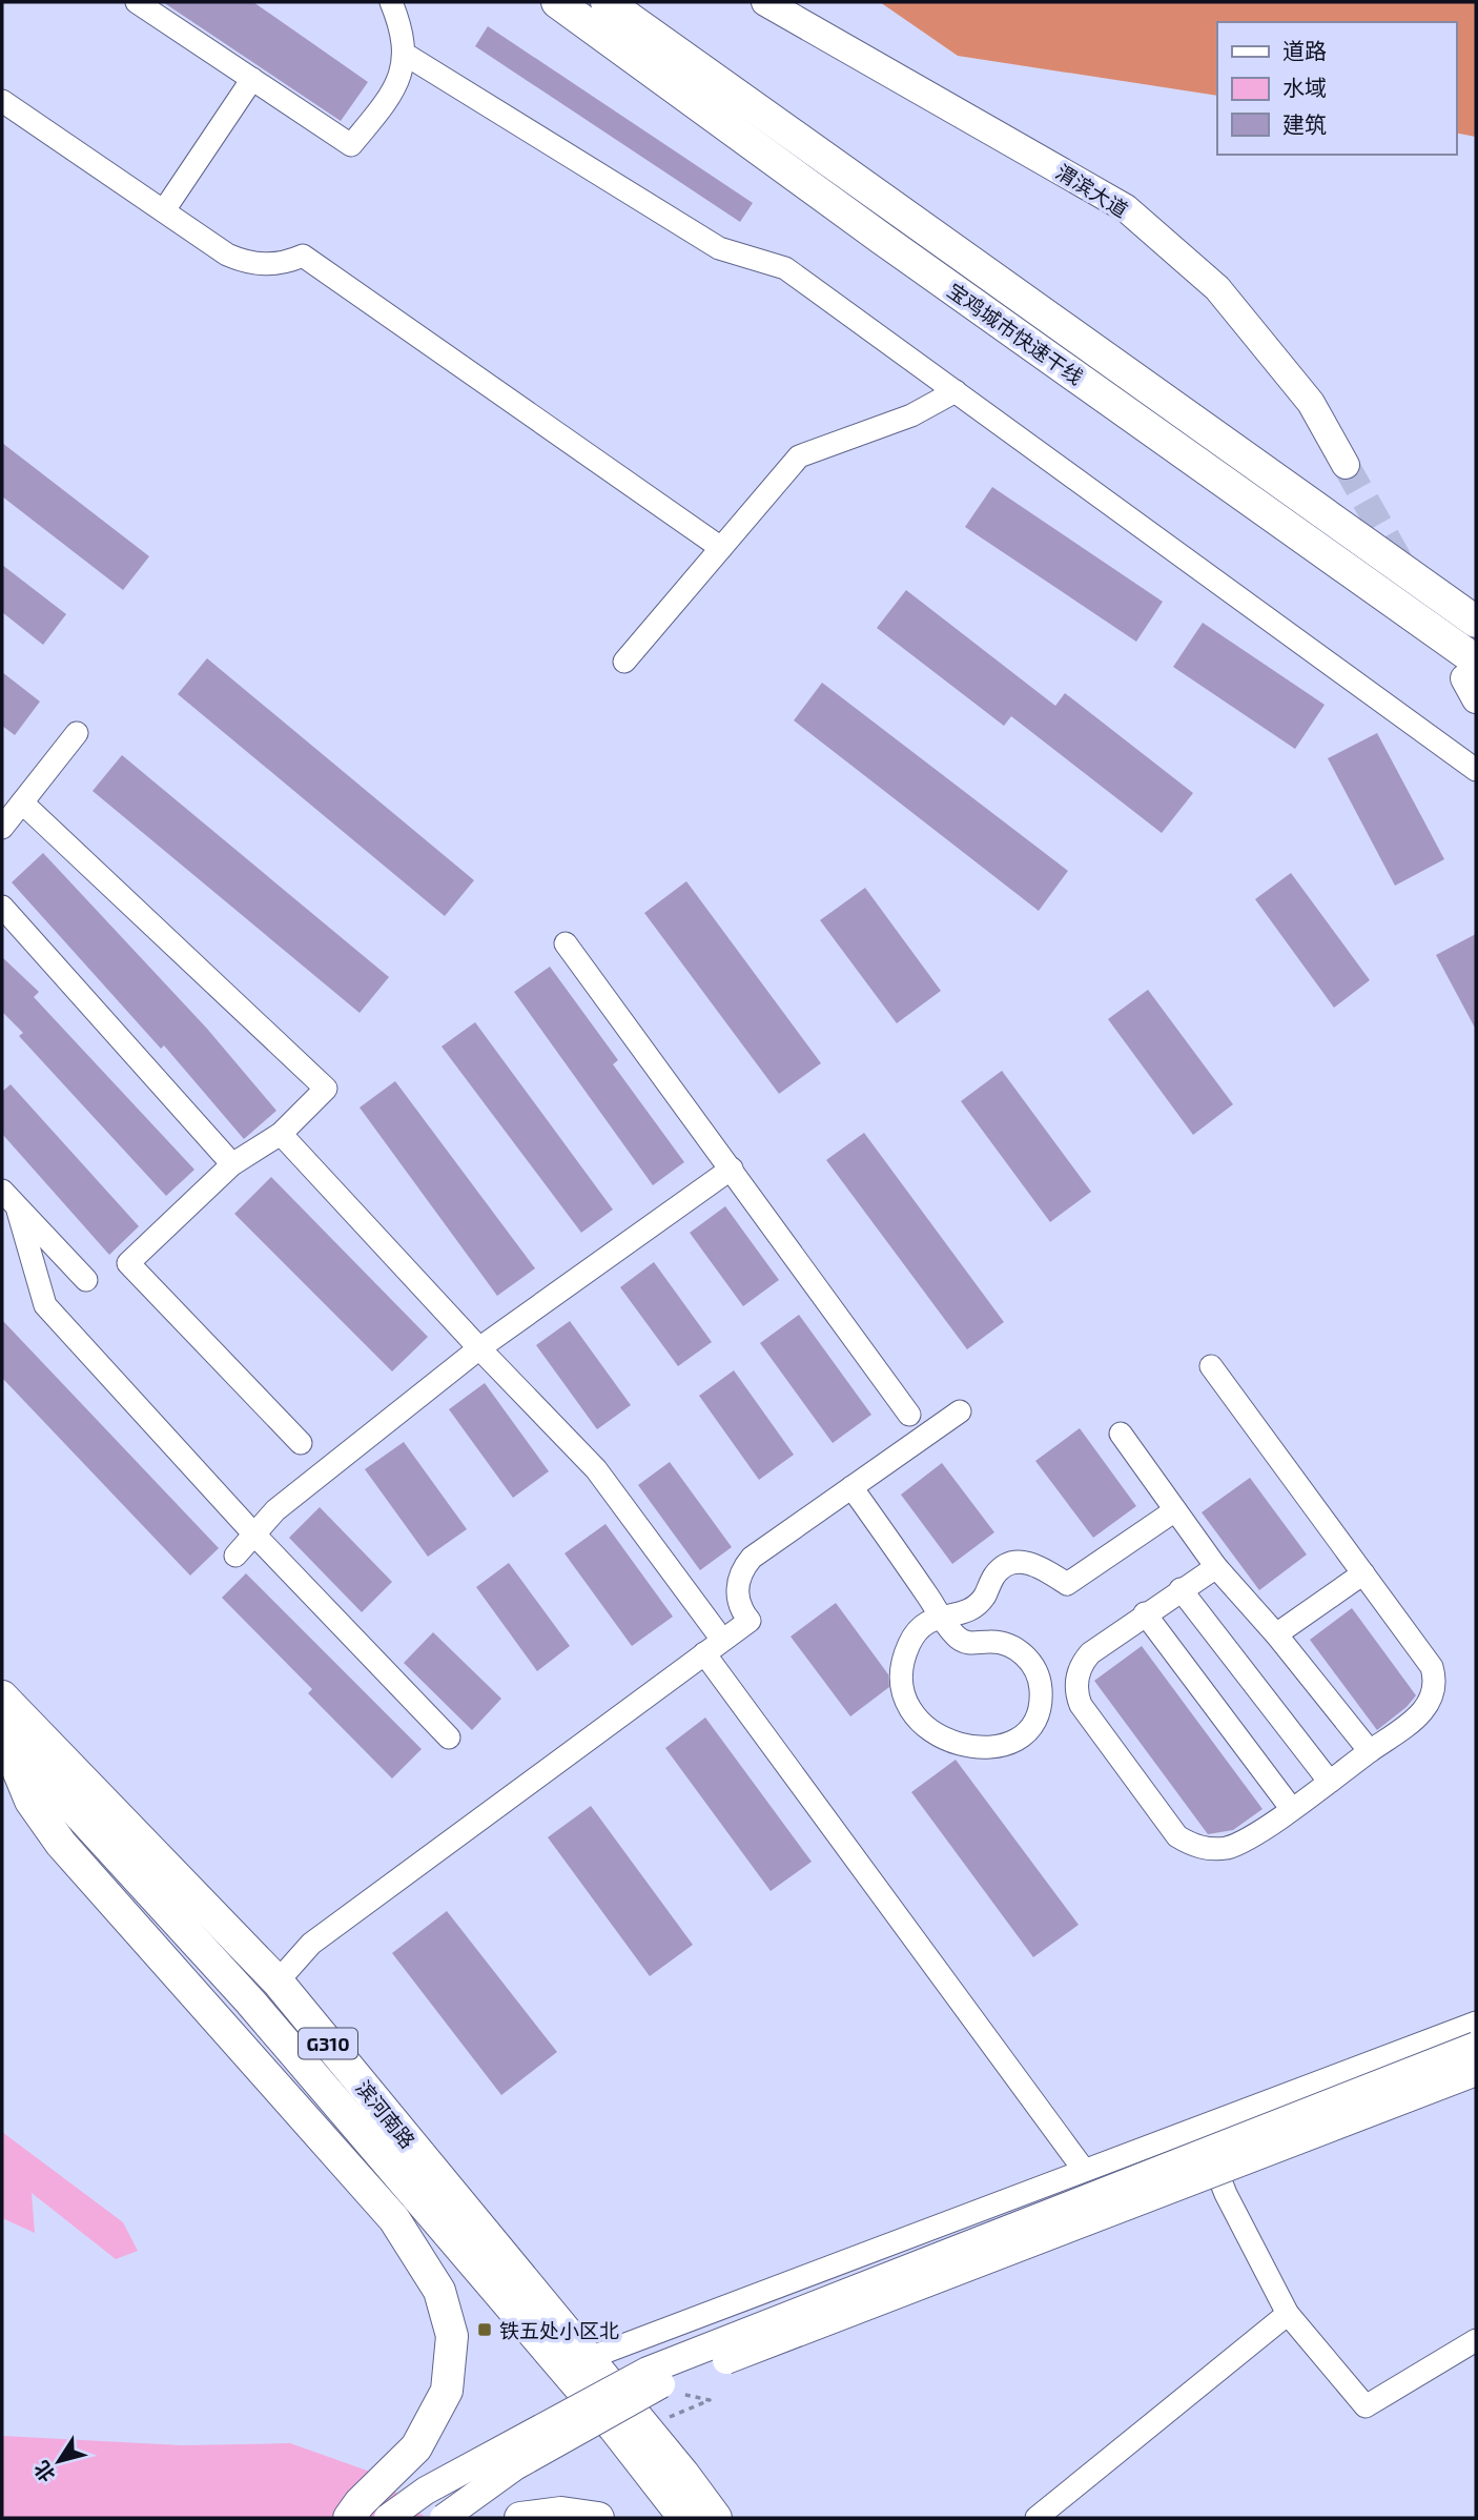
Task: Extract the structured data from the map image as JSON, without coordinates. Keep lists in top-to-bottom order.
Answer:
{
  "streets": {
    "highway": ["宝鸡城市快速干线", "G310", "滨河南路"],
    "main road": ["渭滨大道"]
  },
  "places": {
    "transit": ["铁五处小区北"]
  },
  "legend": ["道路", "水域", "建筑"],
  "north": "bottom left"
}
